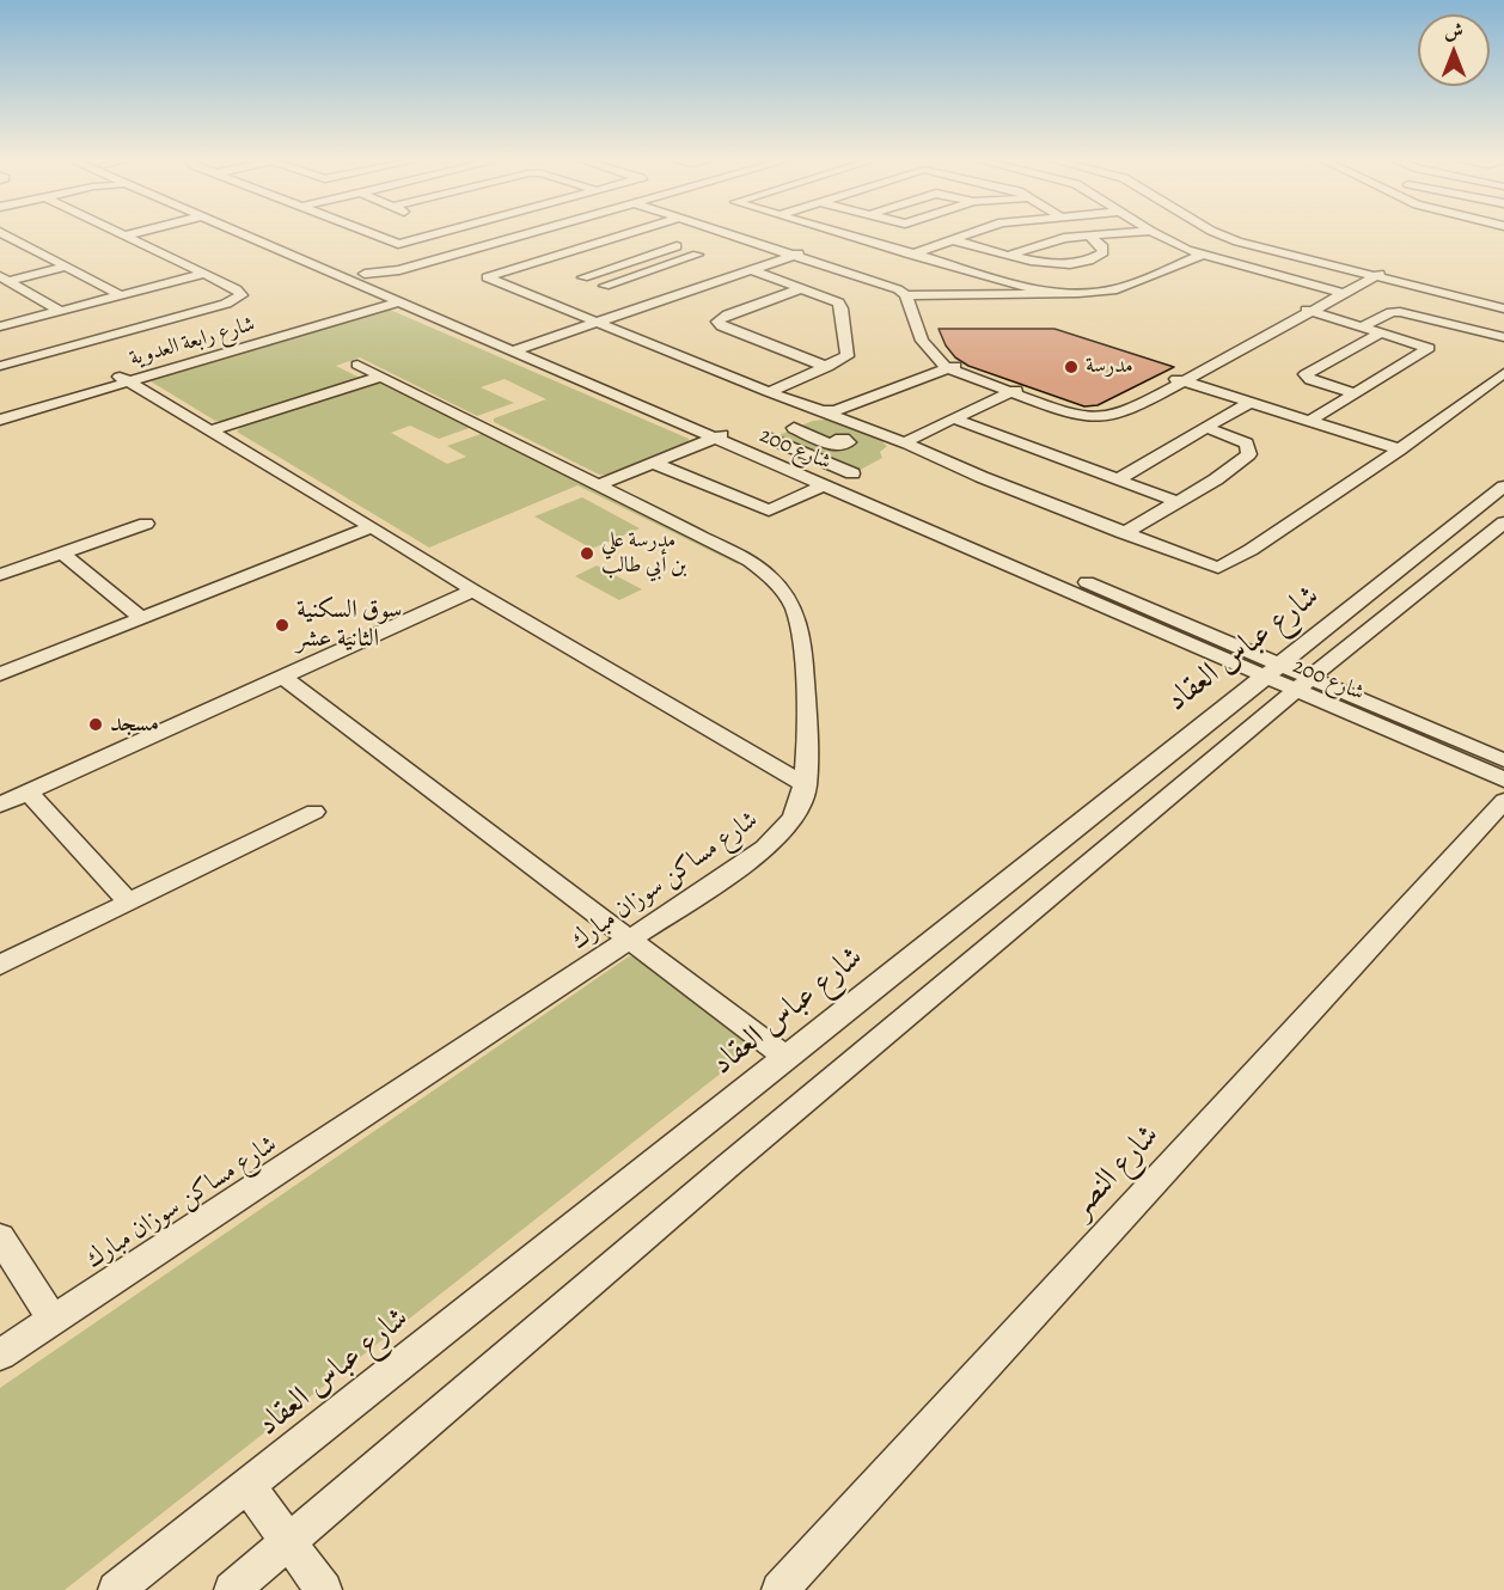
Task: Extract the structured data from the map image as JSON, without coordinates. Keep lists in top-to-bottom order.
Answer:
{
  "streets": {
    "street": [
      "شارع رابعة العدوية",
      "شارع 200",
      "شارع عباس العقاد",
      "شارع مساكن سوزان مبارك",
      "شارع النصر"
    ]
  },
  "crossings": [
    ["شارع رابعة العدوية", "شارع 200"],
    ["شارع 200", "شارع عباس العقاد"]
  ],
  "places": [
    "مدرسة",
    "مدرسة علي بن أبي طالب",
    "سوق السكنية الثانية عشر",
    "مسجد"
  ],
  "north": "top"
}
